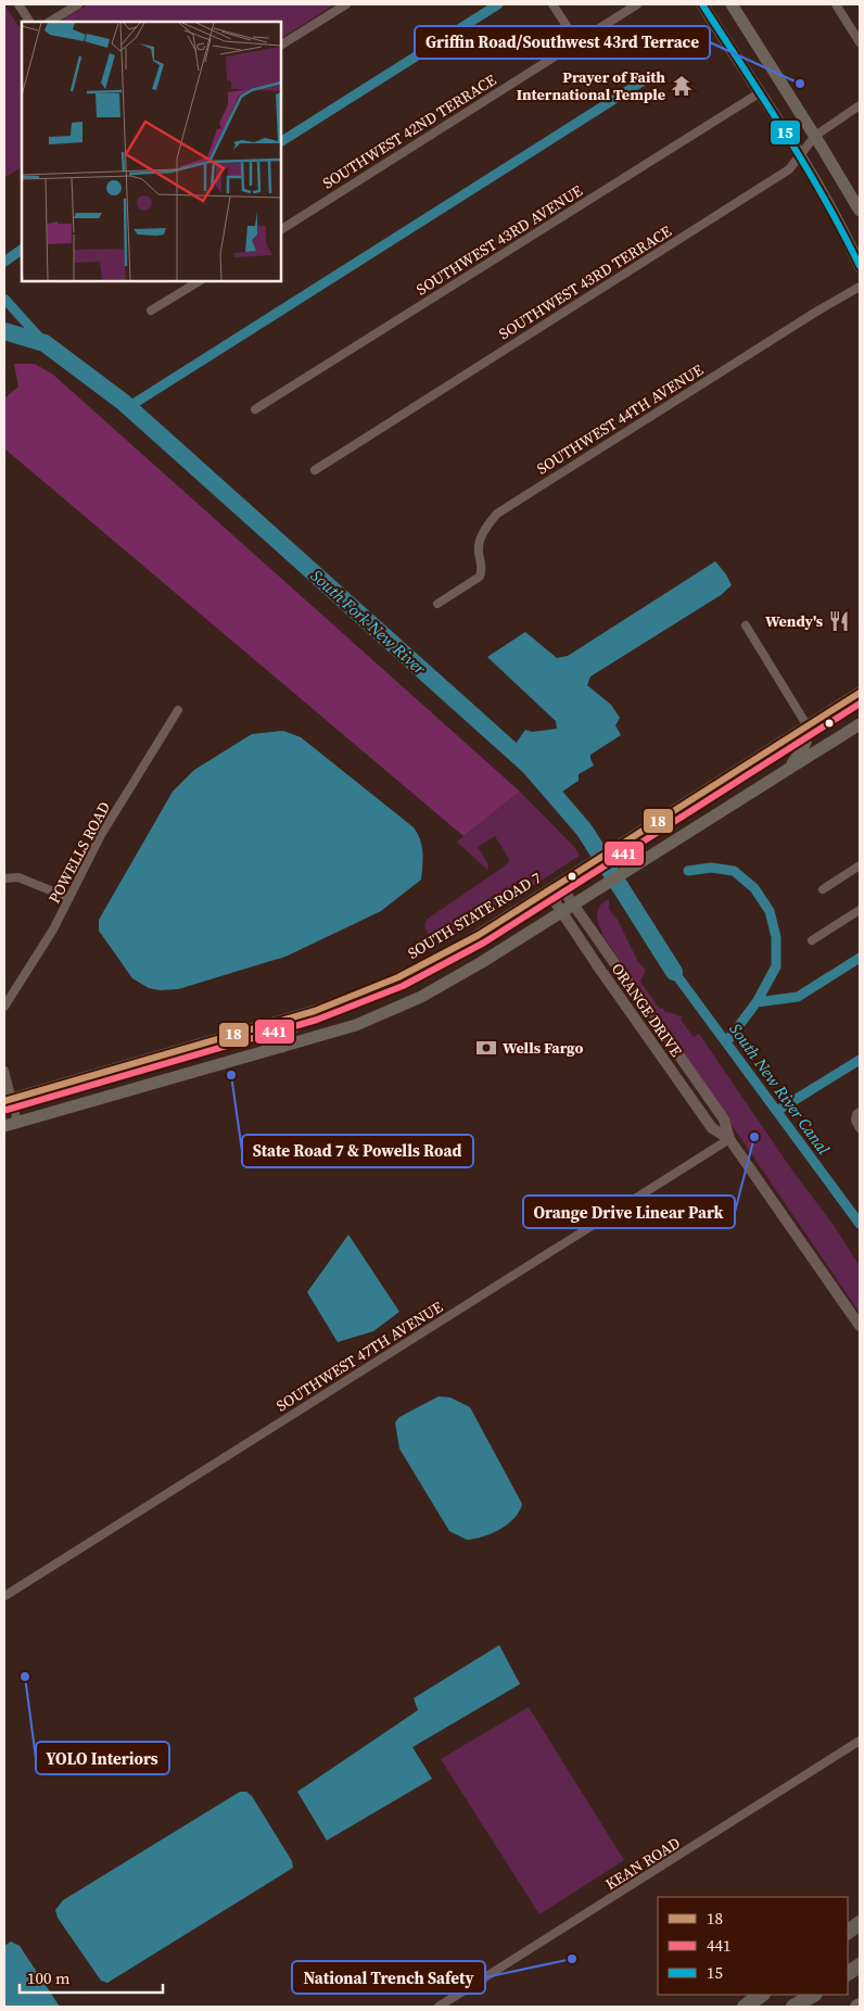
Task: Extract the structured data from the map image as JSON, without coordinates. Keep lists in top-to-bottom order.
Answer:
{
  "streets": {
    "main road": ["SOUTH STATE ROAD 7"],
    "street": [
      "SOUTHWEST 42ND TERRACE",
      "SOUTHWEST 43RD AVENUE",
      "SOUTHWEST 43RD TERRACE",
      "SOUTHWEST 44TH AVENUE",
      "POWELLS ROAD",
      "ORANGE DRIVE",
      "SOUTHWEST 47TH AVENUE",
      "KEAN ROAD"
    ]
  },
  "crossings": [
    ["SOUTH STATE ROAD 7", "ORANGE DRIVE"],
    ["ORANGE DRIVE", "SOUTHWEST 47TH AVENUE"]
  ],
  "water": ["South Fork New River", "South New River Canal"],
  "places": {
    "other": [
      "Griffin Road/Southwest 43rd Terrace",
      "State Road 7 & Powells Road",
      "Orange Drive Linear Park",
      "YOLO Interiors",
      "National Trench Safety"
    ],
    "temple": ["Prayer of Faith International Temple"],
    "restaurant": ["Wendy's"],
    "bank": ["Wells Fargo"]
  },
  "lines": ["transit line 15", "transit line 18", "transit line 441"],
  "legend": ["18", "441", "15"],
  "scale_bar": "100 m"
}
